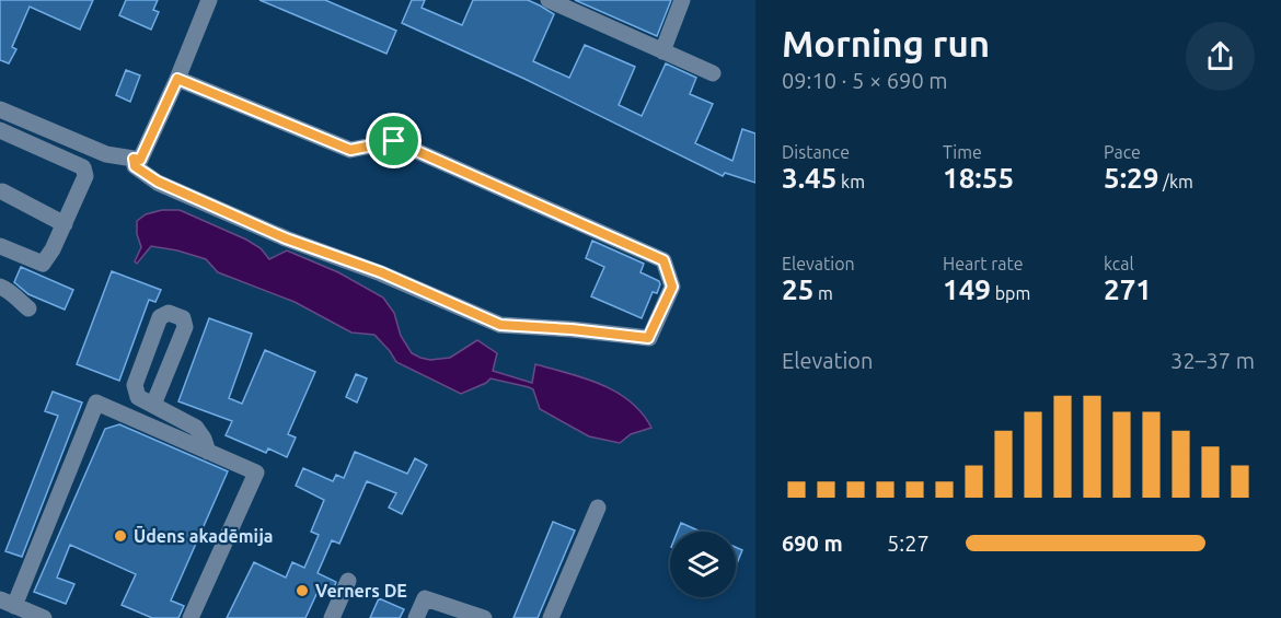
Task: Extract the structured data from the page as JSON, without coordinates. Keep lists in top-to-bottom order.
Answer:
{
  "places": ["Ūdens akadēmija", "Verners DE"],
  "page": {
    "heading": ["Morning run", "09:10 · 5 × 690 m"],
    "stats": [
      ["Distance", "3.45 km"],
      ["Time", "18:55"],
      ["Pace", "5:29 /km"],
      ["Elevation", "25 m"],
      ["Heart rate", "149 bpm"],
      ["kcal", "271"]
    ],
    "chart": ["Elevation", "32–37 m"],
    "list": [
      {
        "name": "690 m",
        "note": "5:27"
      }
    ]
  }
}
